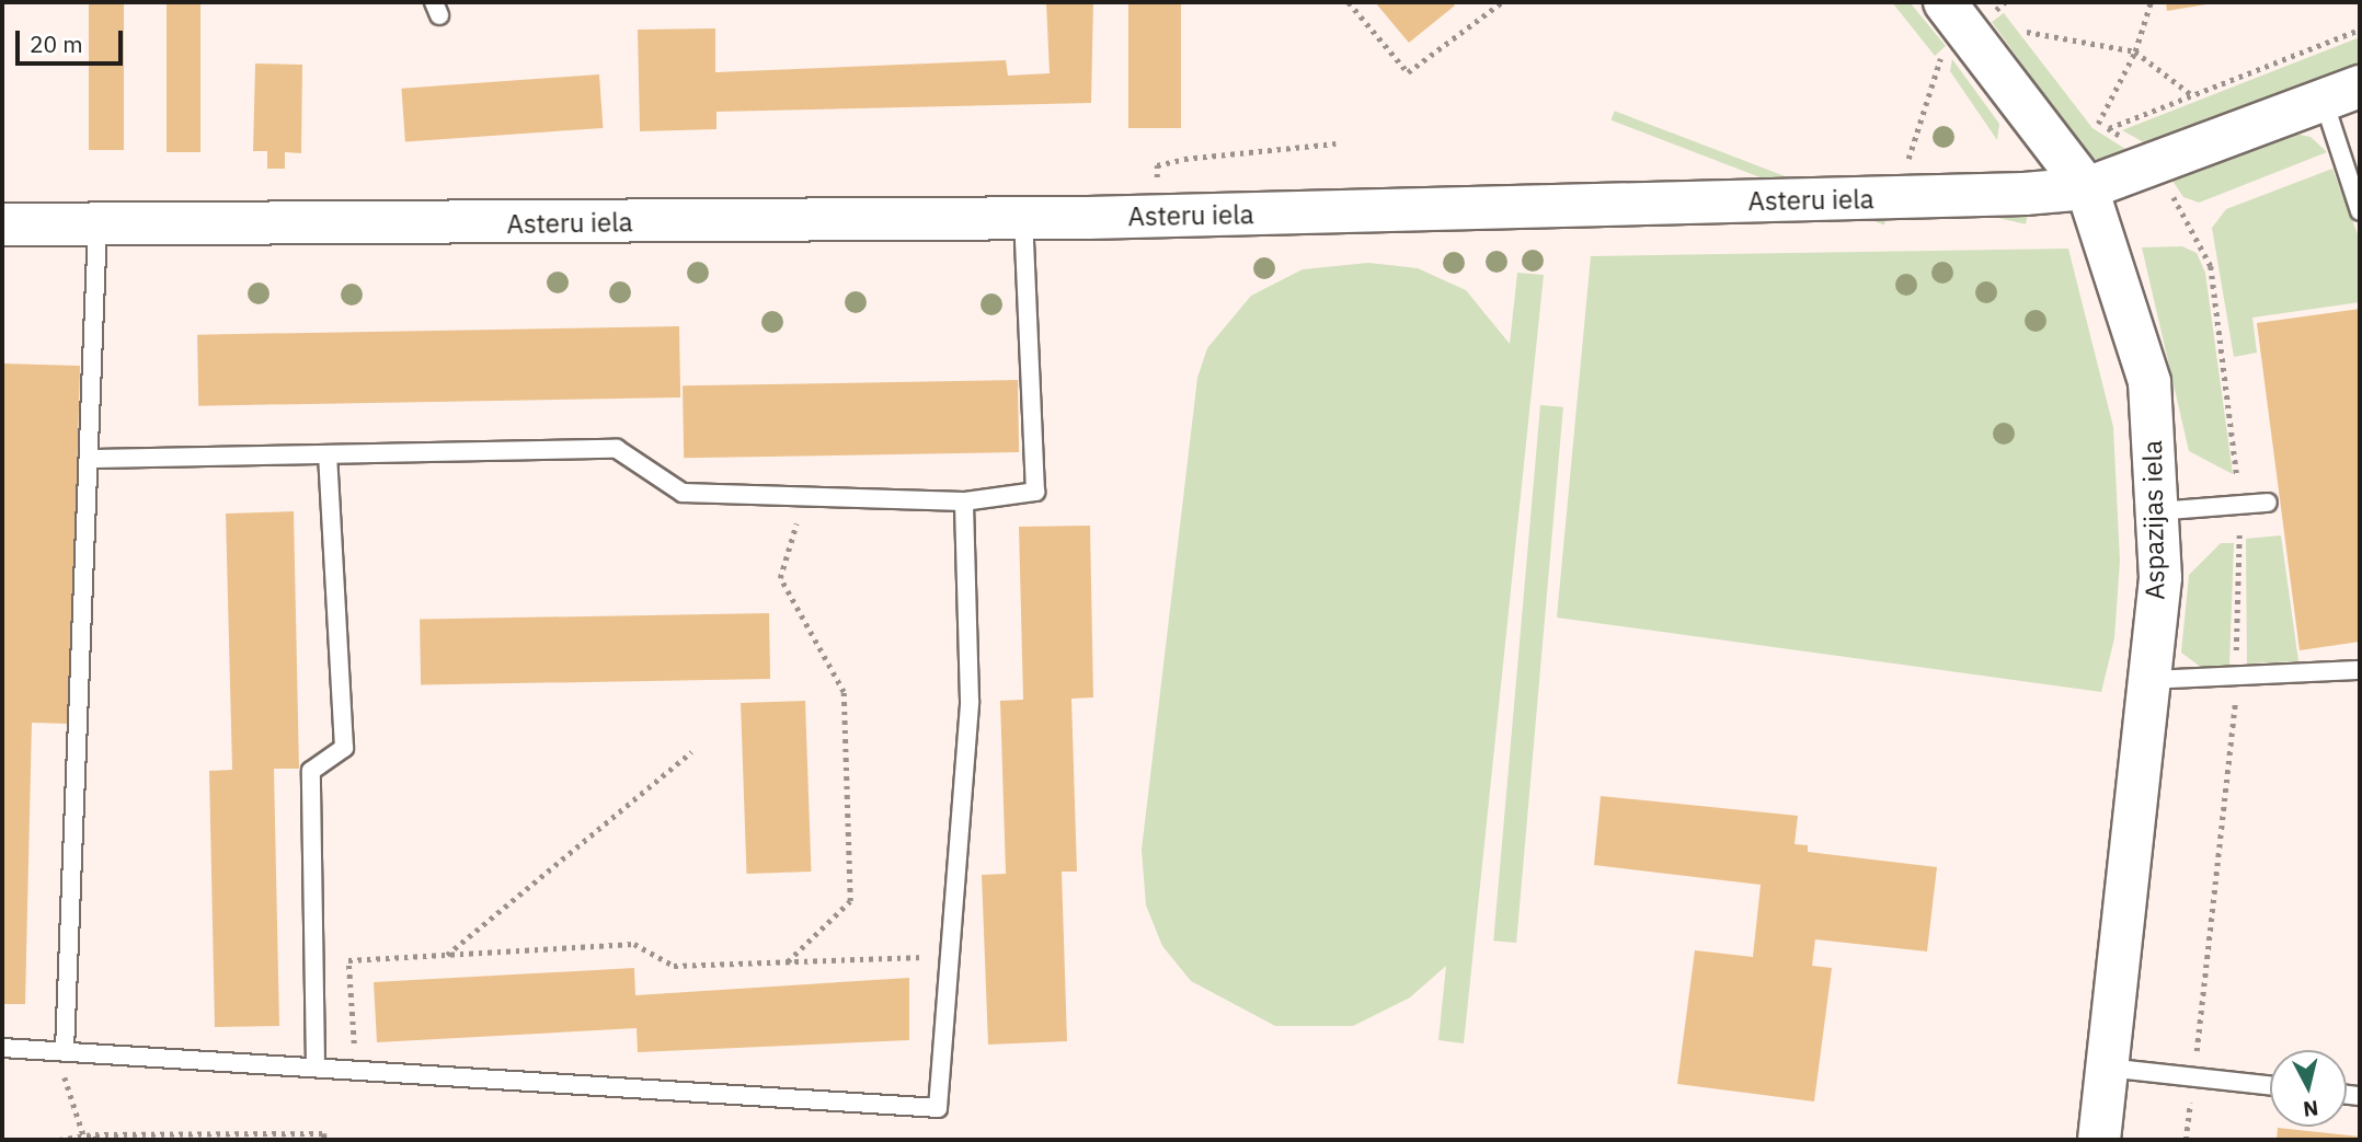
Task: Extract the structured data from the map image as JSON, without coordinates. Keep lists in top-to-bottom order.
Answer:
{
  "streets": {
    "street": ["Asteru iela", "Aspazijas iela"]
  },
  "crossings": [
    ["Asteru iela", "Aspazijas iela"]
  ],
  "scale_bar": "20 m",
  "north": "bottom"
}
